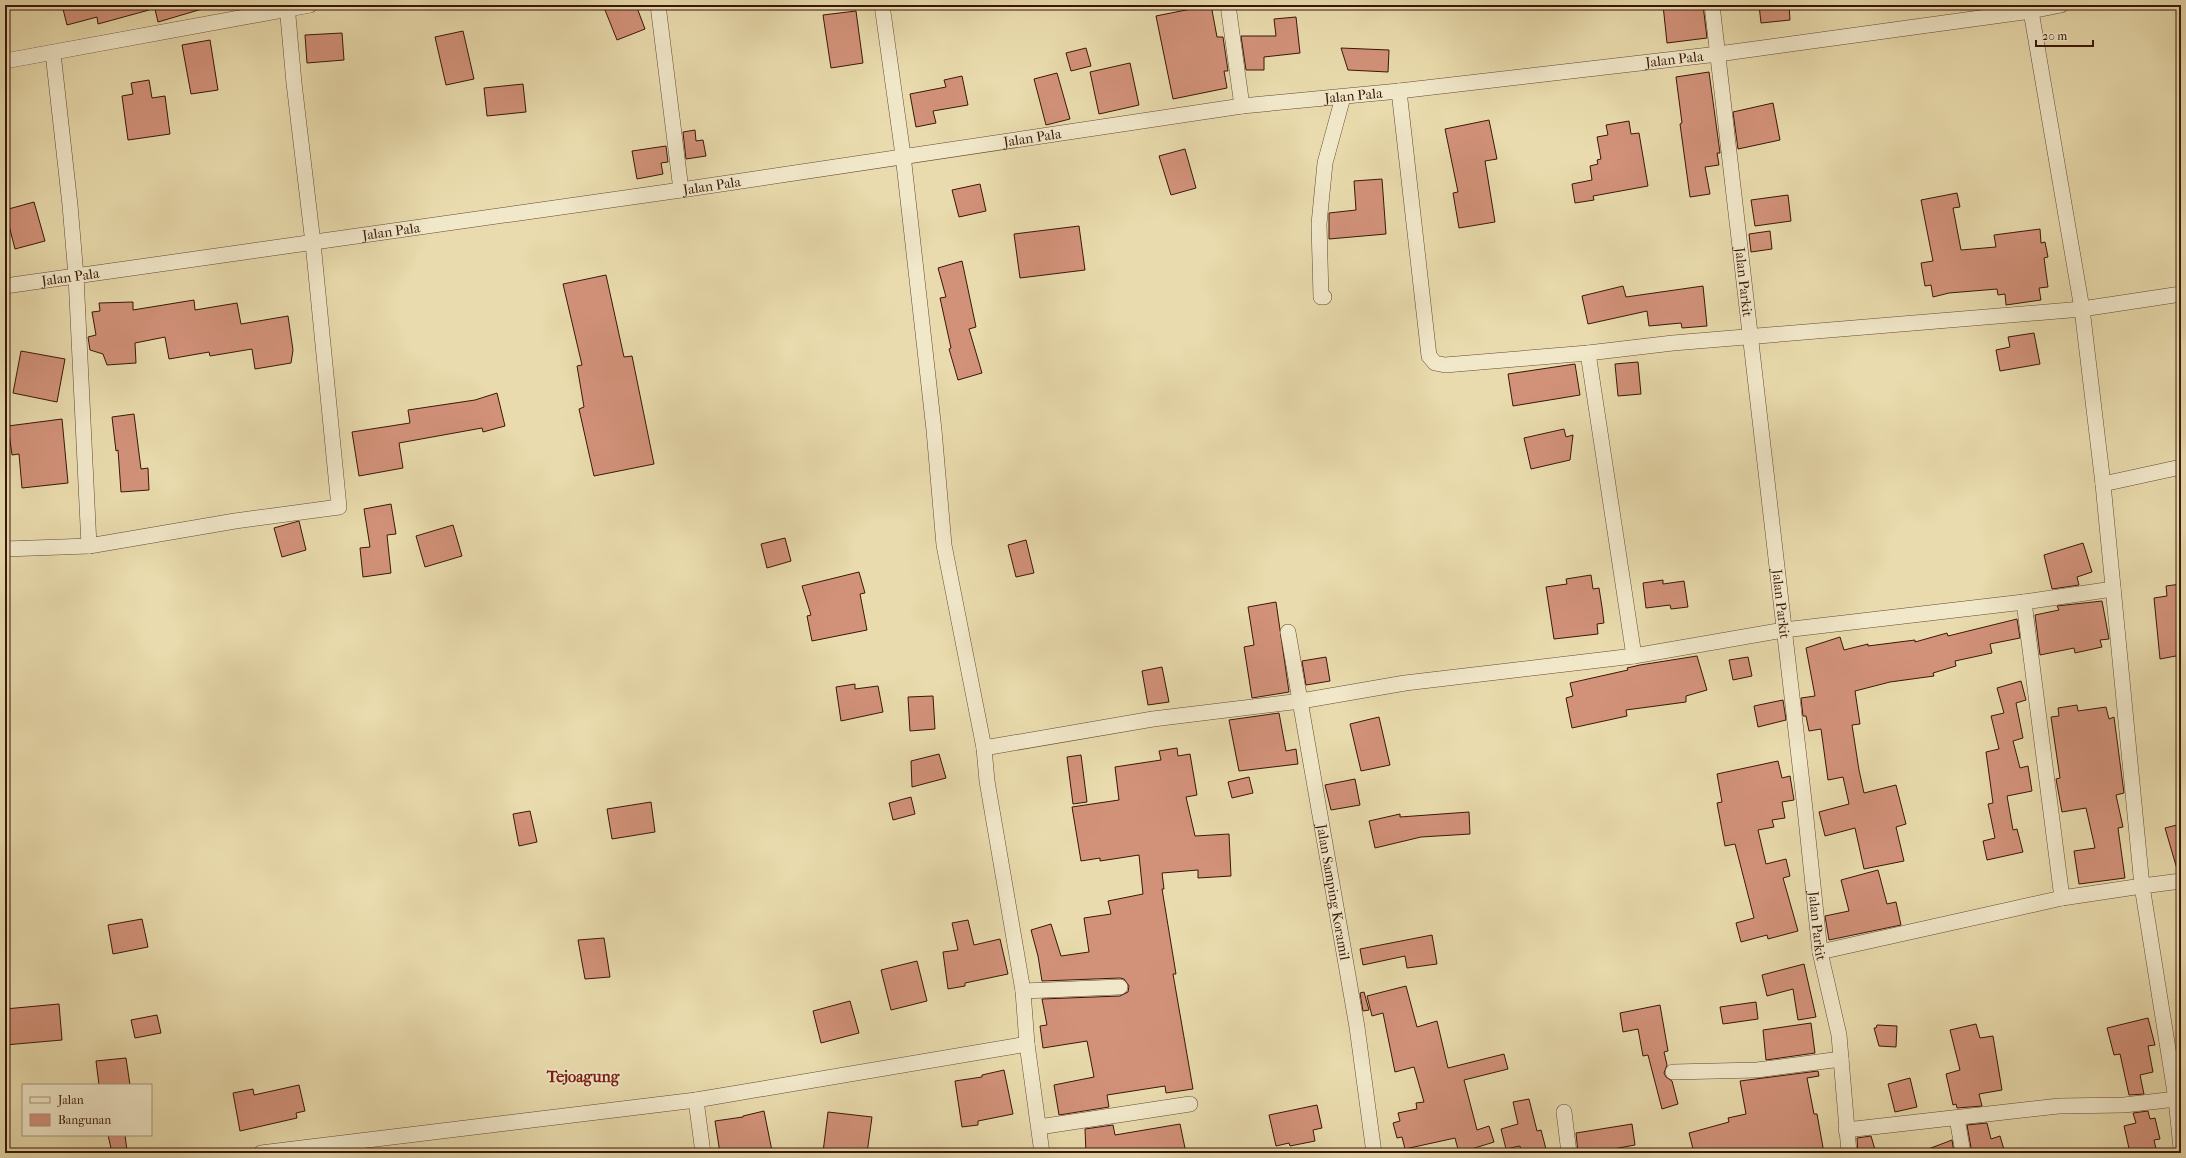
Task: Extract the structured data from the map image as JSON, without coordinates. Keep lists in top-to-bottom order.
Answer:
{
  "streets": {
    "street": ["Jalan Pala", "Jalan Parkit", "Jalan Samping Koramil"]
  },
  "crossings": [
    ["Jalan Pala", "Jalan Parkit"]
  ],
  "districts": ["Tejoagung"],
  "legend": ["Jalan", "Bangunan"],
  "scale_bar": "20 m"
}
